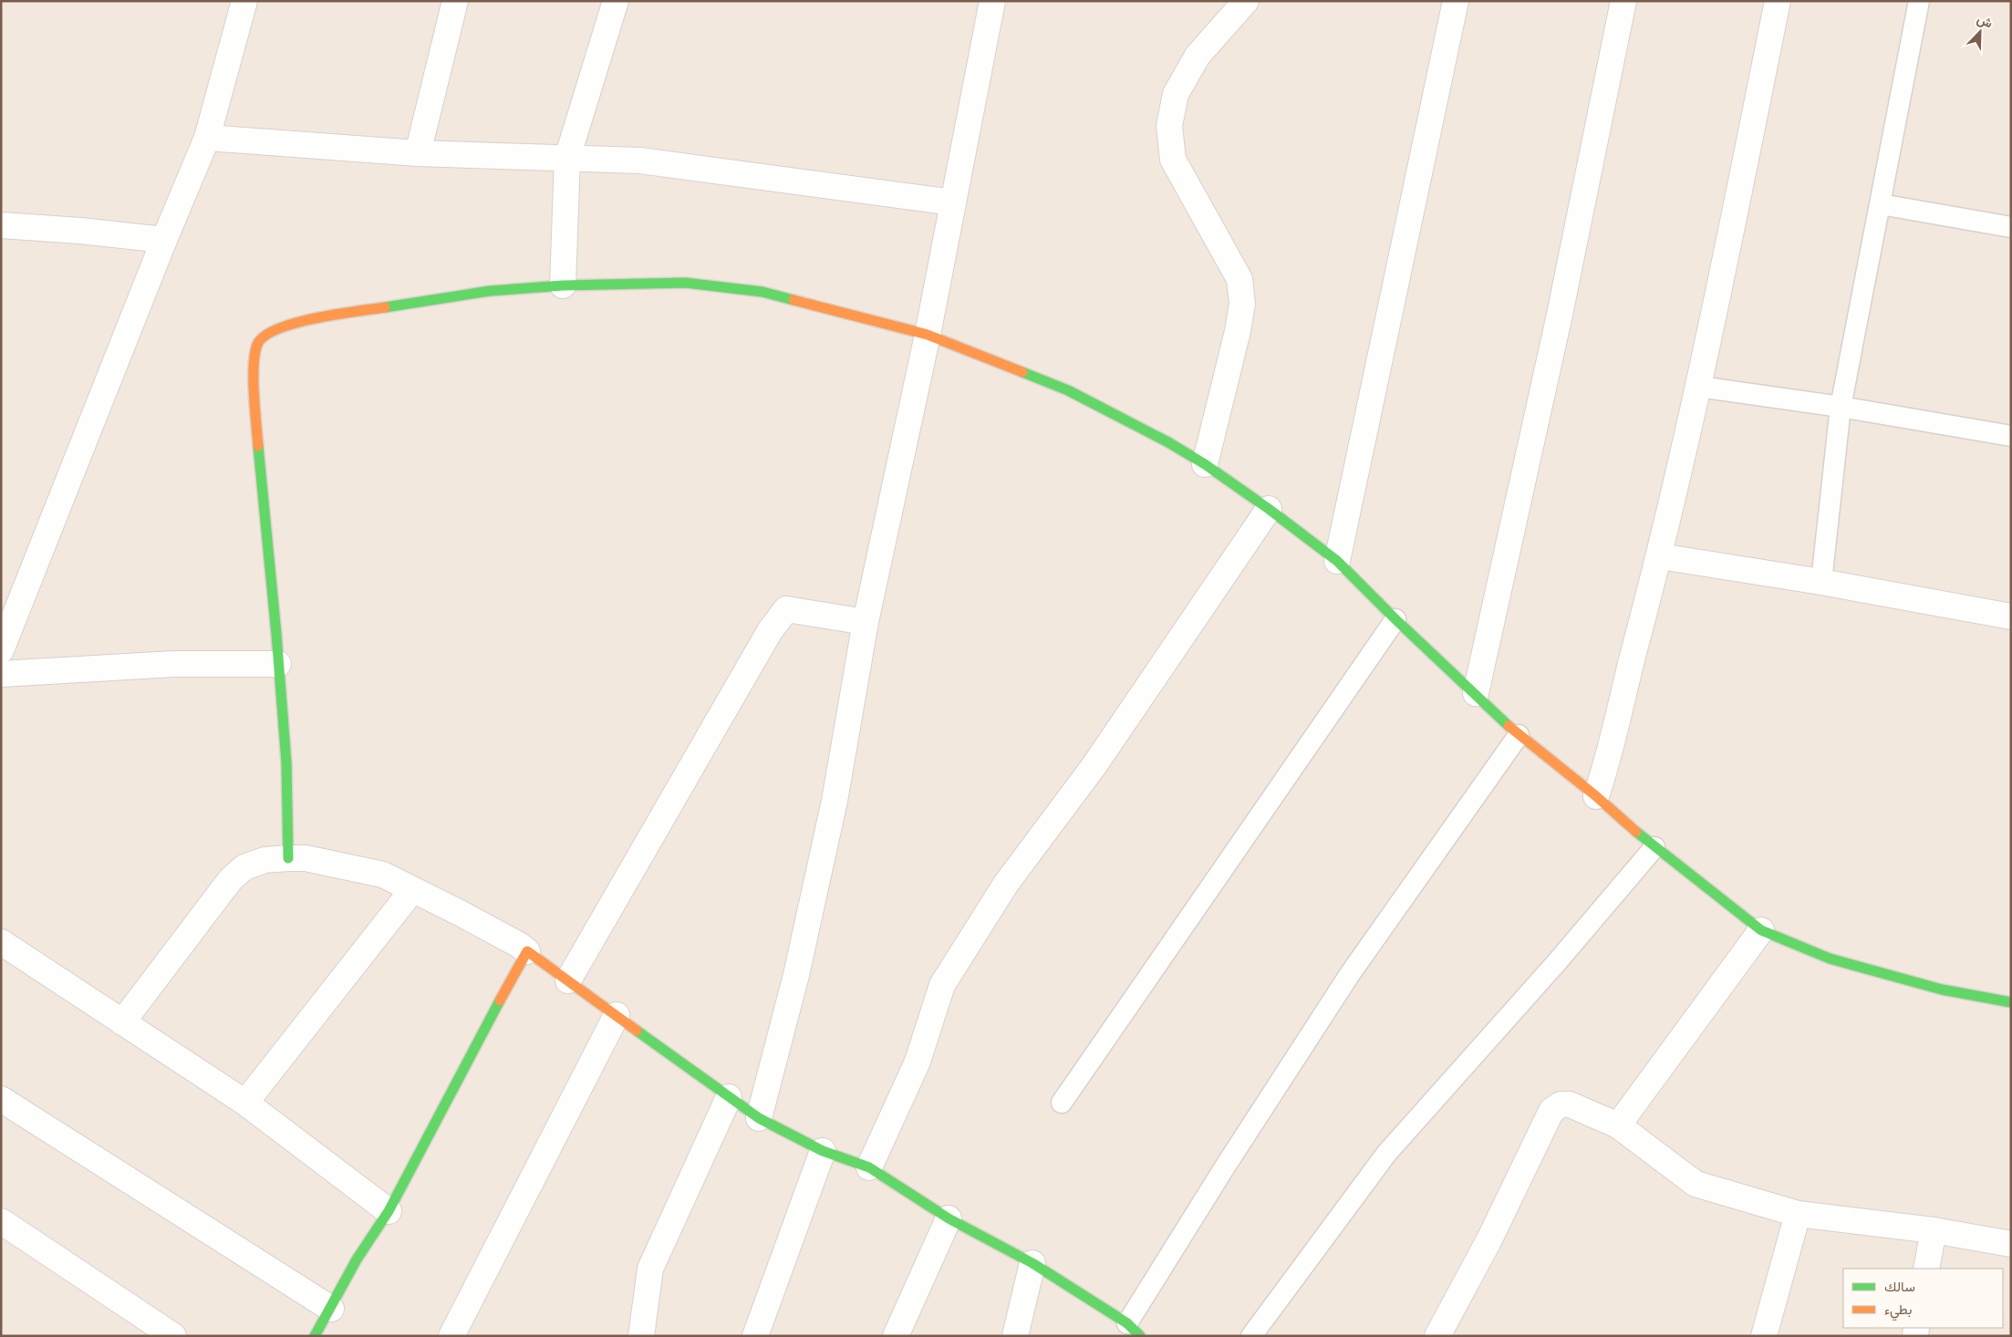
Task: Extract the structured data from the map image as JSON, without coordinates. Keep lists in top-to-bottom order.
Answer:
{
  "legend": ["سالك", "بطيء"],
  "north": "top right"
}
